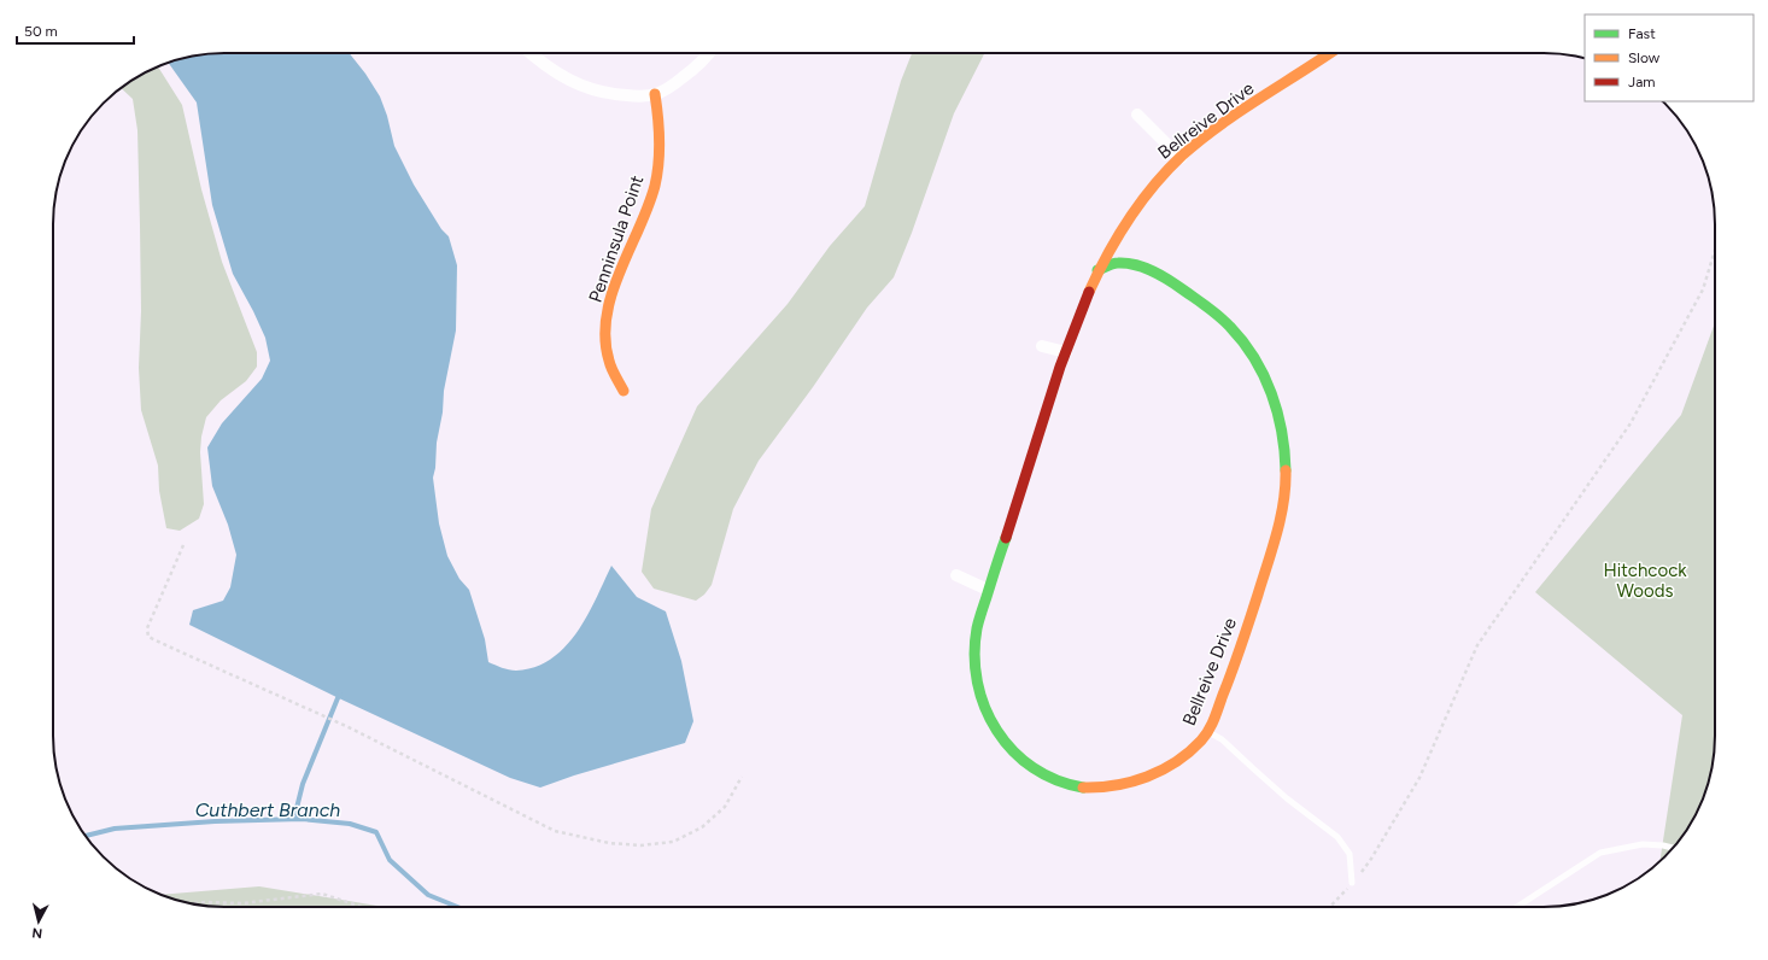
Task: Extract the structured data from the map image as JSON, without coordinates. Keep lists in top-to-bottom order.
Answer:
{
  "streets": {
    "street": ["Bellreive Drive", "Penninsula Point"]
  },
  "water": ["Cuthbert Branch"],
  "parks": ["Hitchcock Woods"],
  "legend": ["Fast", "Slow", "Jam"],
  "scale_bar": "50 m",
  "north": "bottom"
}
